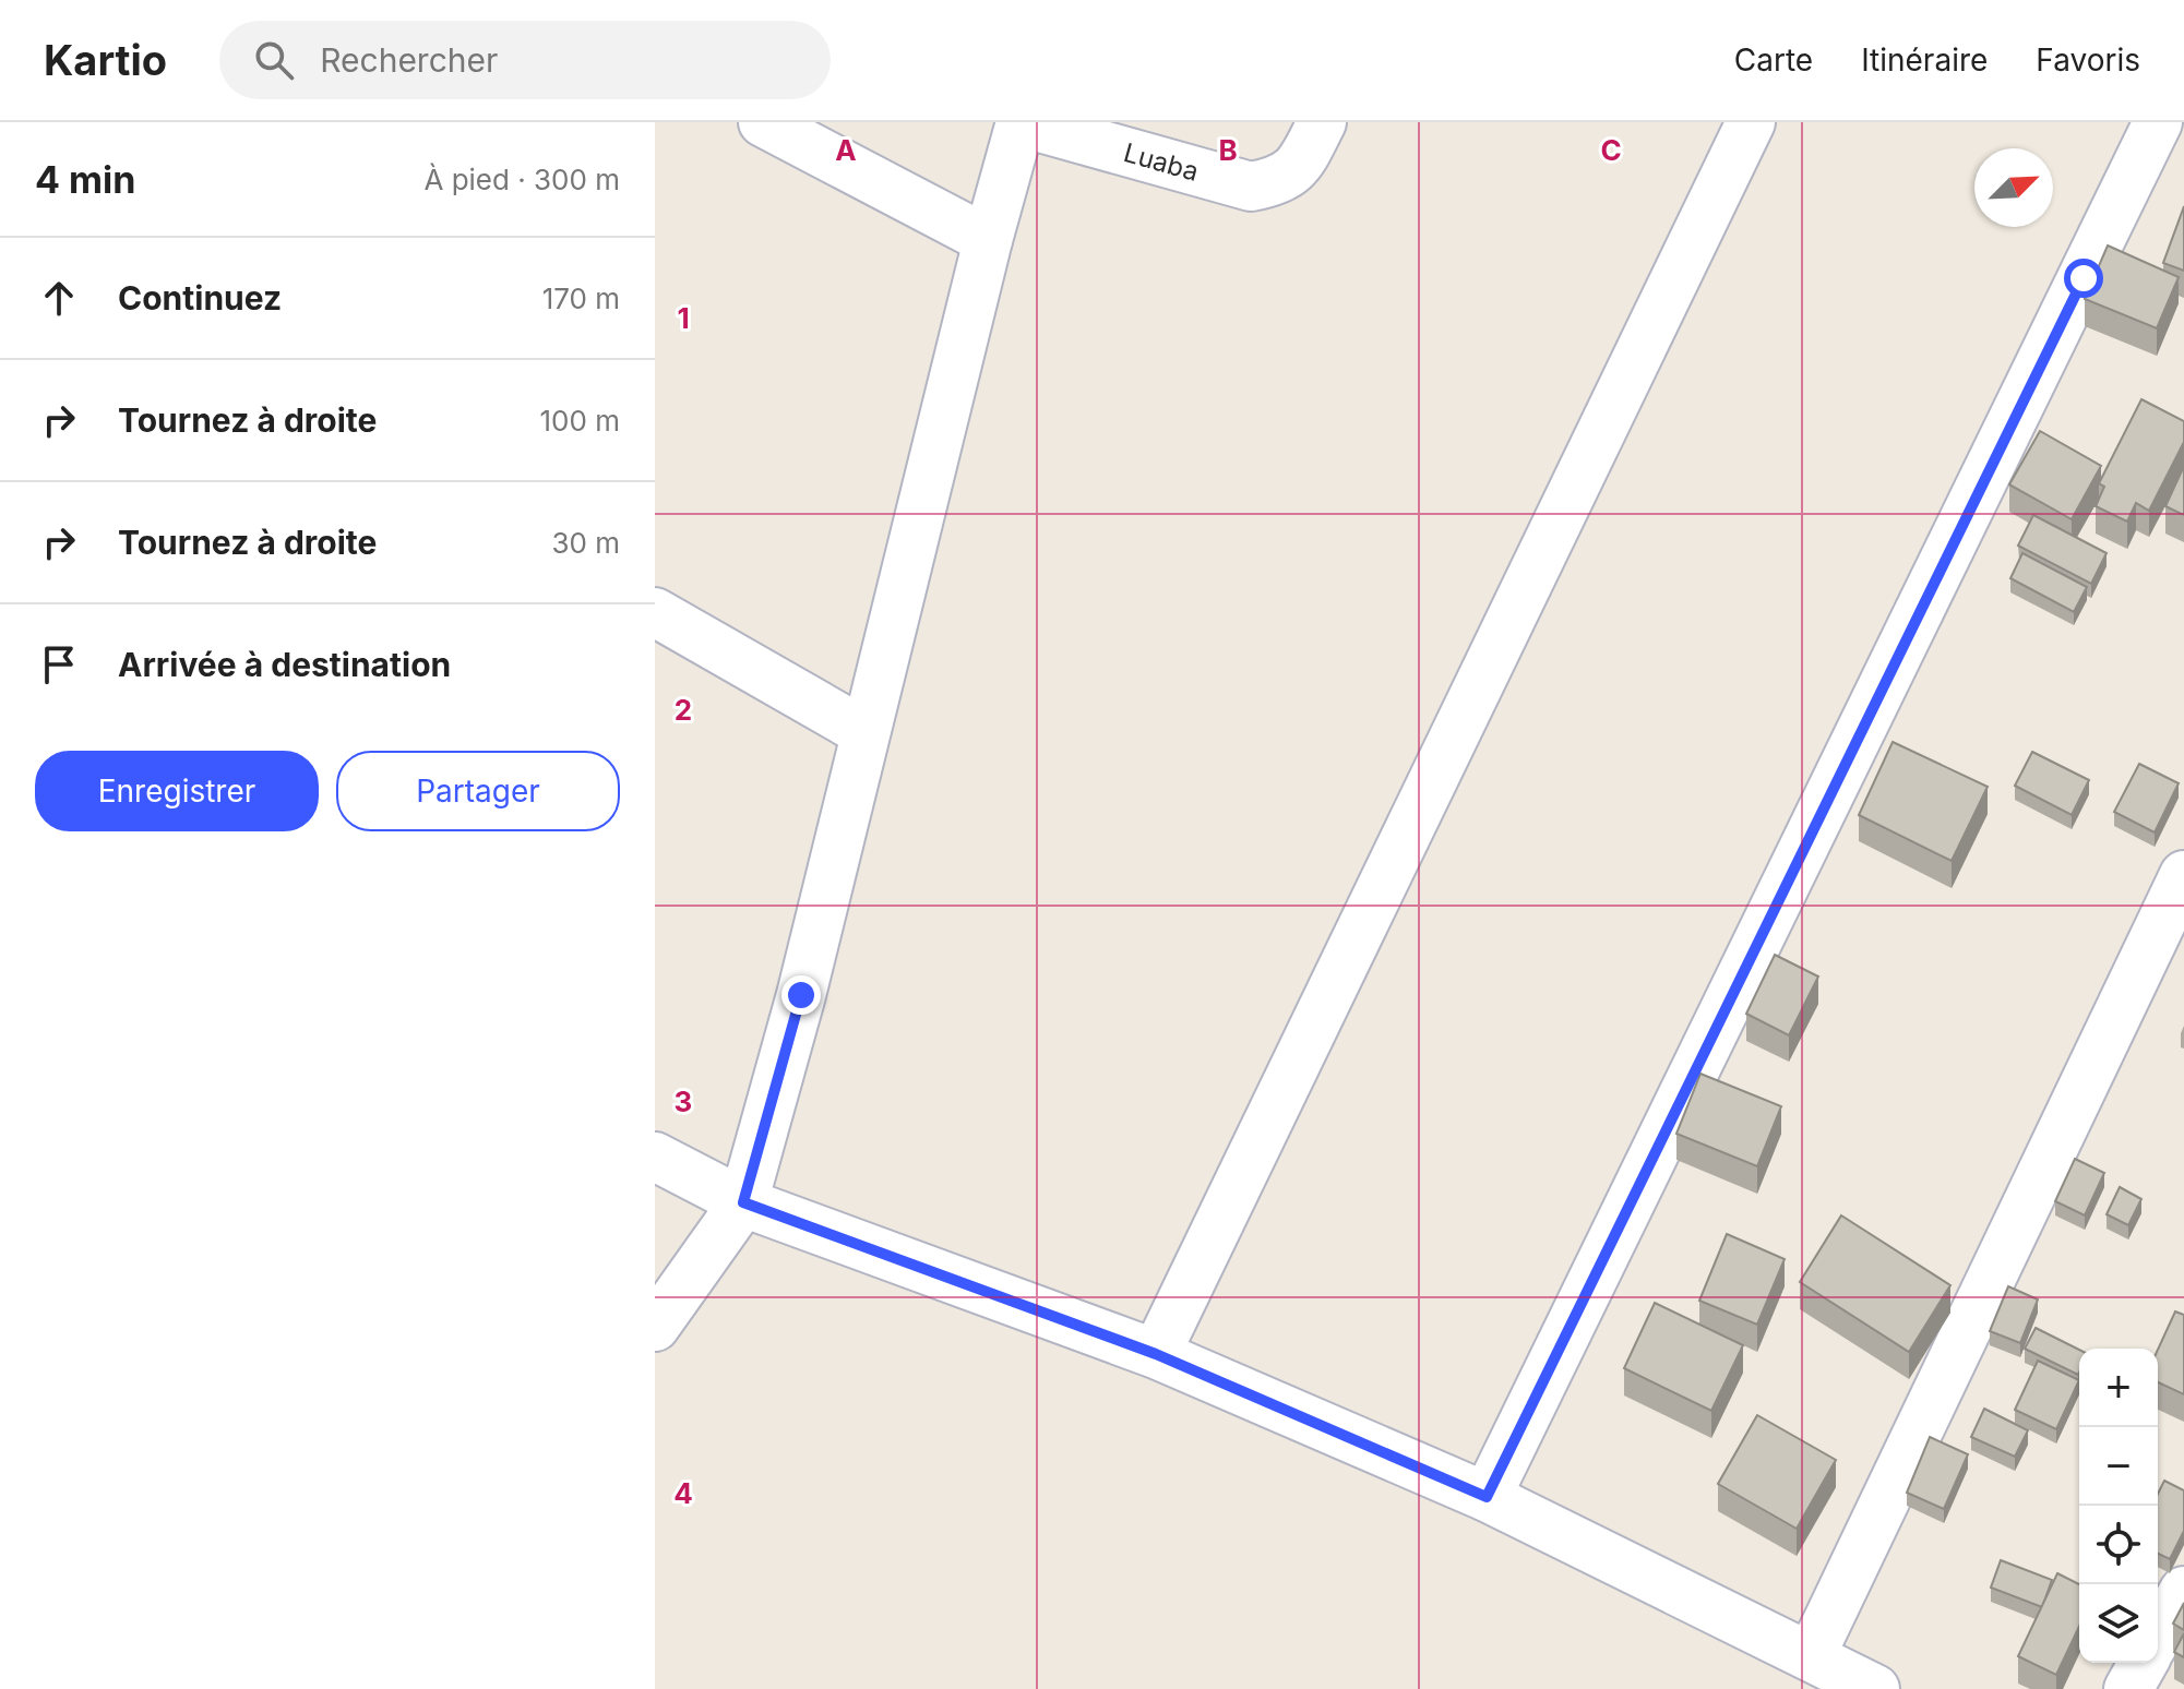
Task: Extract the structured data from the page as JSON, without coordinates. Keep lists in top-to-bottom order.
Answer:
{
  "streets": {
    "street": ["Luaba"]
  },
  "north": "top right",
  "page": {
    "header": "Kartio",
    "search": "Rechercher",
    "nav": ["Carte", "Itinéraire", "Favoris"],
    "heading": ["4 min", "À pied · 300 m"],
    "list": [
      ["Continuez", "170 m"],
      ["Tournez à droite", "100 m"],
      ["Tournez à droite", "30 m"],
      "Arrivée à destination"
    ],
    "buttons": ["Enregistrer", "Partager"],
    "map_buttons": ["+", "−"]
  },
  "grid": {
    "columns": ["A", "B", "C"],
    "rows": [
      "1",
      "2",
      "3",
      "4"
    ]
  }
}
